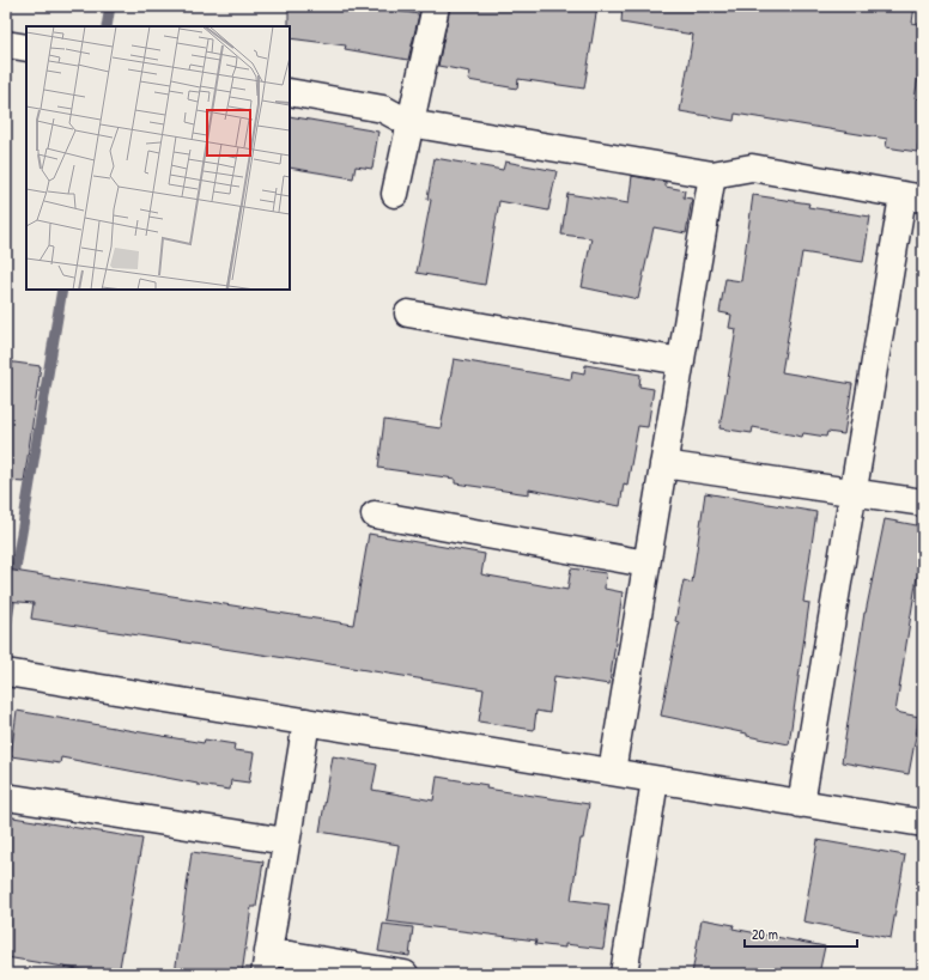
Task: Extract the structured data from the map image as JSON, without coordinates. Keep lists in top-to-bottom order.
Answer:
{
  "scale_bar": "20 m"
}
